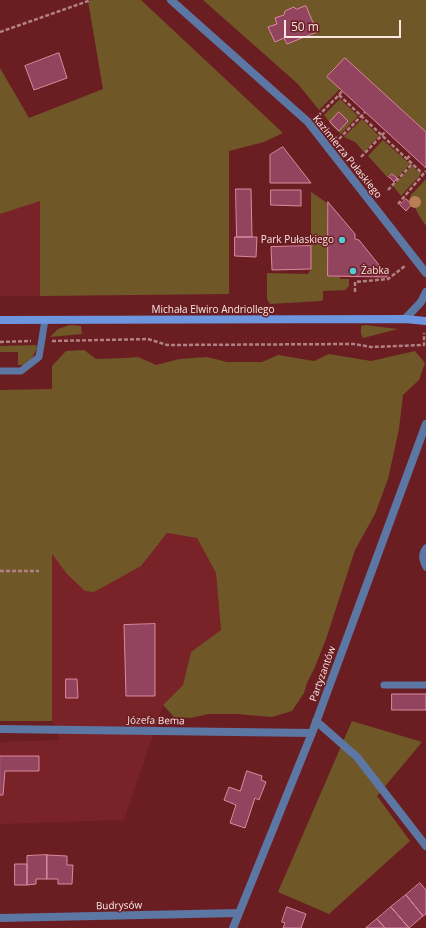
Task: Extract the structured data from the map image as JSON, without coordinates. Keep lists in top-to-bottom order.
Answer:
{
  "streets": {
    "street": [
      "Kazimierza Pułaskiego",
      "Michała Elwiro Andriollego",
      "Partyzantów",
      "Józefa Bema",
      "Budrysów"
    ]
  },
  "crossings": [
    ["Partyzantów", "Józefa Bema"],
    ["Partyzantów", "Budrysów"]
  ],
  "places": ["Park Pułaskiego", "Żabka"],
  "scale_bar": "50 m"
}
